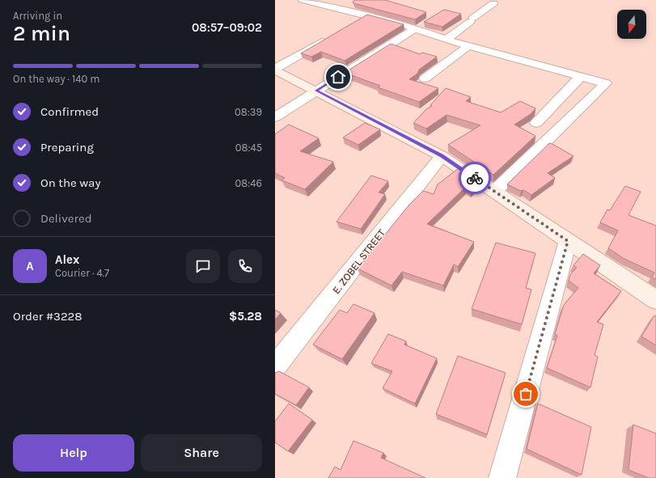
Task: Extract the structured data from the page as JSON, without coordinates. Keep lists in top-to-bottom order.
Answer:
{
  "streets": {
    "street": ["E. ZOBEL STREET"]
  },
  "north": "bottom",
  "page": {
    "heading": ["2 min", "Arriving in", "08:57–09:02"],
    "panel": [
      "Alex",
      "Courier · 4.7",
      "Order #3228",
      "$5.28"
    ],
    "bar": "On the way · 140 m",
    "list": [
      ["Confirmed", "08:39"],
      ["Preparing", "08:45"],
      ["On the way", "08:46"],
      "Delivered"
    ],
    "round": "A",
    "buttons": ["Help", "Share"]
  }
}
